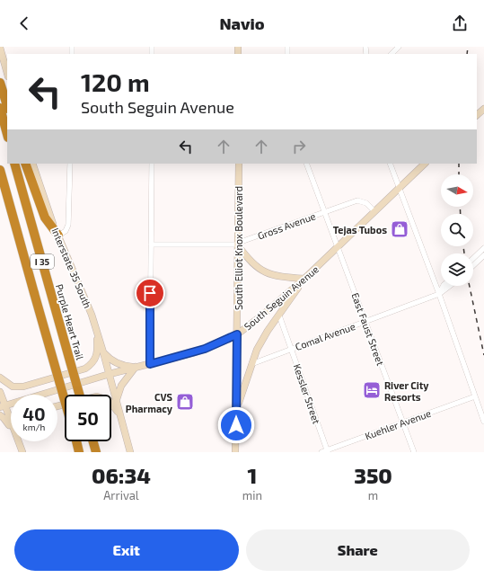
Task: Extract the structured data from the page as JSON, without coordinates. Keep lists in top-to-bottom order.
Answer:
{
  "streets": {
    "highway": ["I 35", "Purple Heart Trail"],
    "main road": ["South Elliot Knox Boulevard", "Interstate 35 South", "South Seguin Avenue"],
    "street": [
      "Gross Avenue",
      "East Faust Street",
      "Comal Avenue",
      "Kessler Street",
      "Kuehler Avenue"
    ]
  },
  "crossings": [
    ["Gross Avenue", "South Elliot Knox Boulevard"],
    ["Gross Avenue", "South Seguin Avenue"],
    ["Gross Avenue", "East Faust Street"],
    ["South Elliot Knox Boulevard", "South Seguin Avenue"],
    ["Interstate 35 South", "South Seguin Avenue"],
    ["South Seguin Avenue", "East Faust Street"],
    ["East Faust Street", "Comal Avenue"],
    ["East Faust Street", "Kuehler Avenue"],
    ["Comal Avenue", "Kessler Street"],
    ["Kessler Street", "Kuehler Avenue"]
  ],
  "places": {
    "shop": ["Tejas Tubos", "CVS Pharmacy"],
    "hotel": ["River City Resorts"]
  },
  "north": "right",
  "page": {
    "header": "Navio",
    "turn": ["120 m", "South Seguin Avenue"],
    "speed": "40 km/h",
    "limit": "50",
    "eta": [
      "06:34",
      "Arrival",
      "1",
      "min",
      "350",
      "m"
    ],
    "buttons": ["Exit", "Share"]
  }
}
